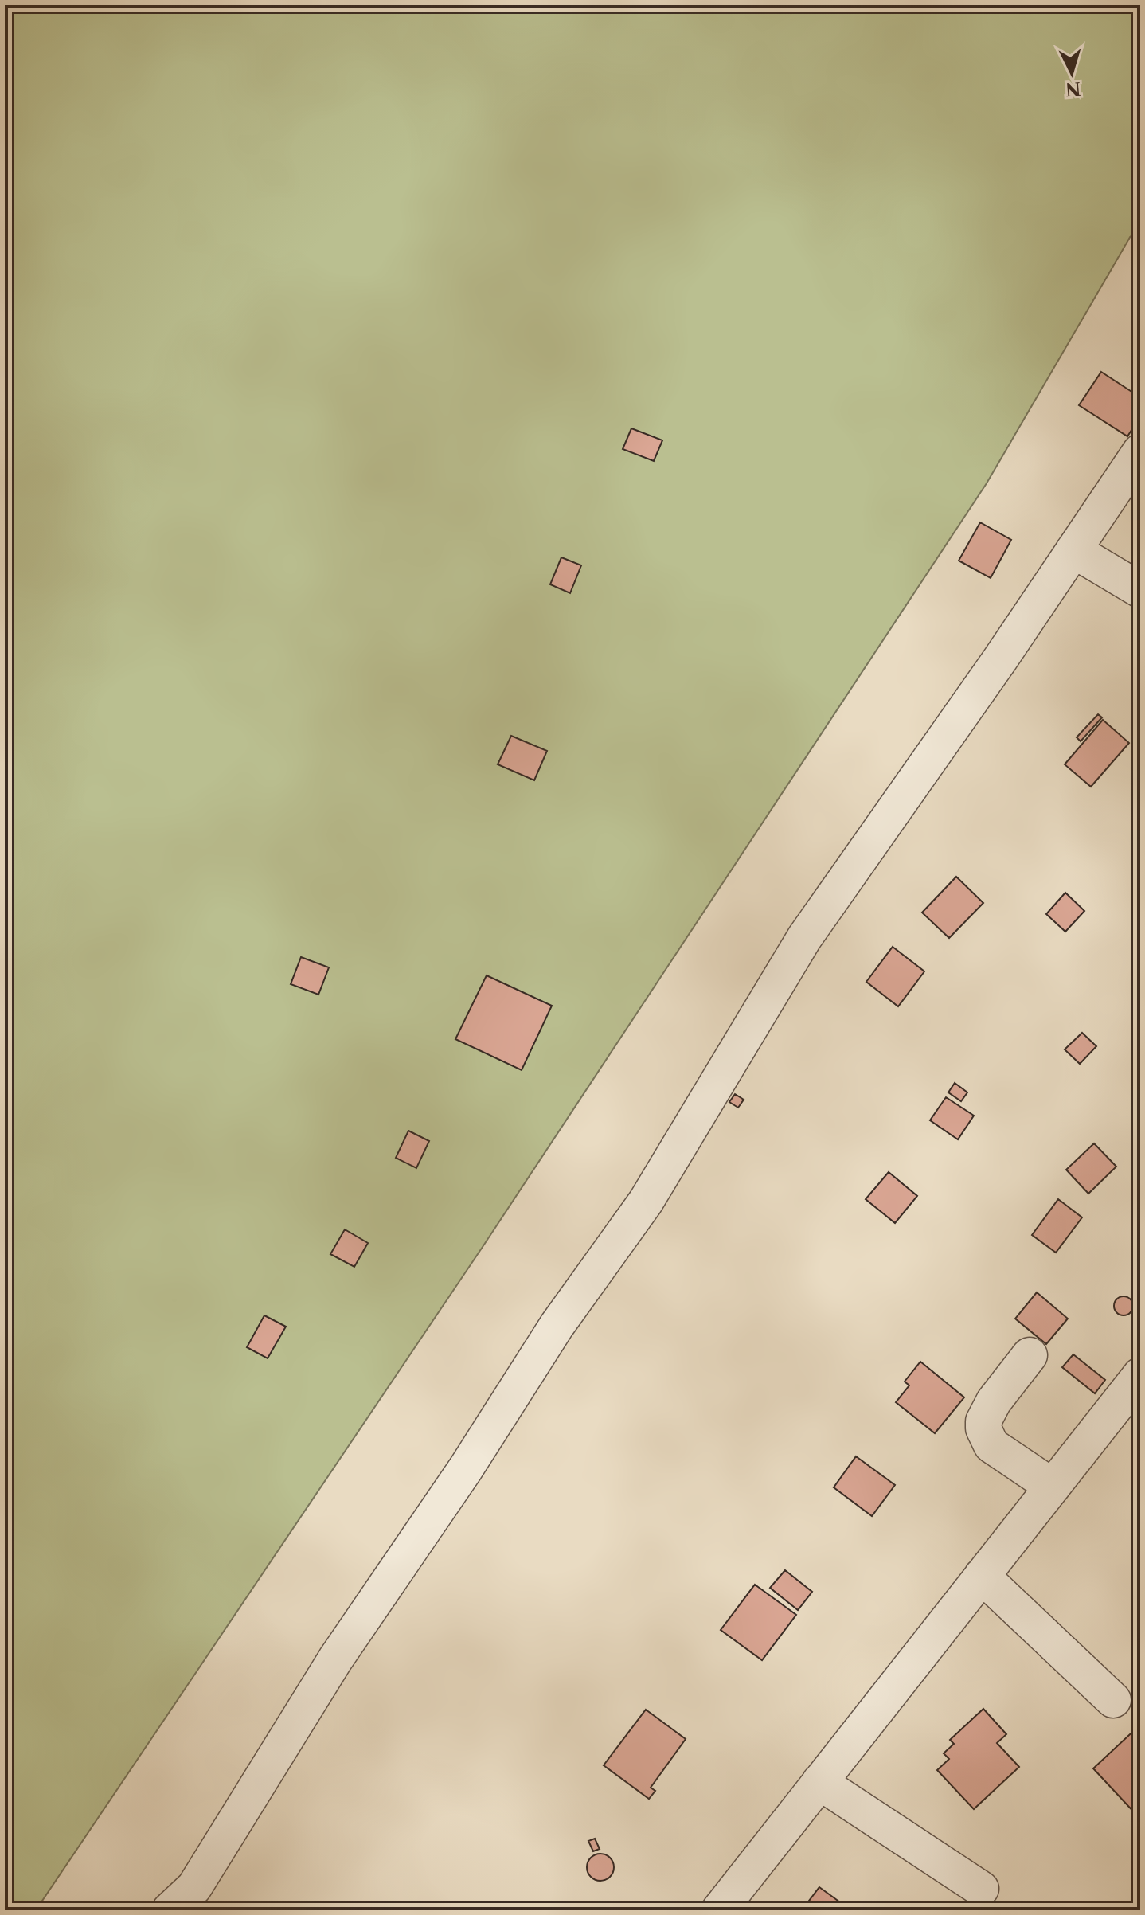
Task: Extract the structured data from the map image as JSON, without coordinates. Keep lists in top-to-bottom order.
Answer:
{
  "north": "bottom"
}
